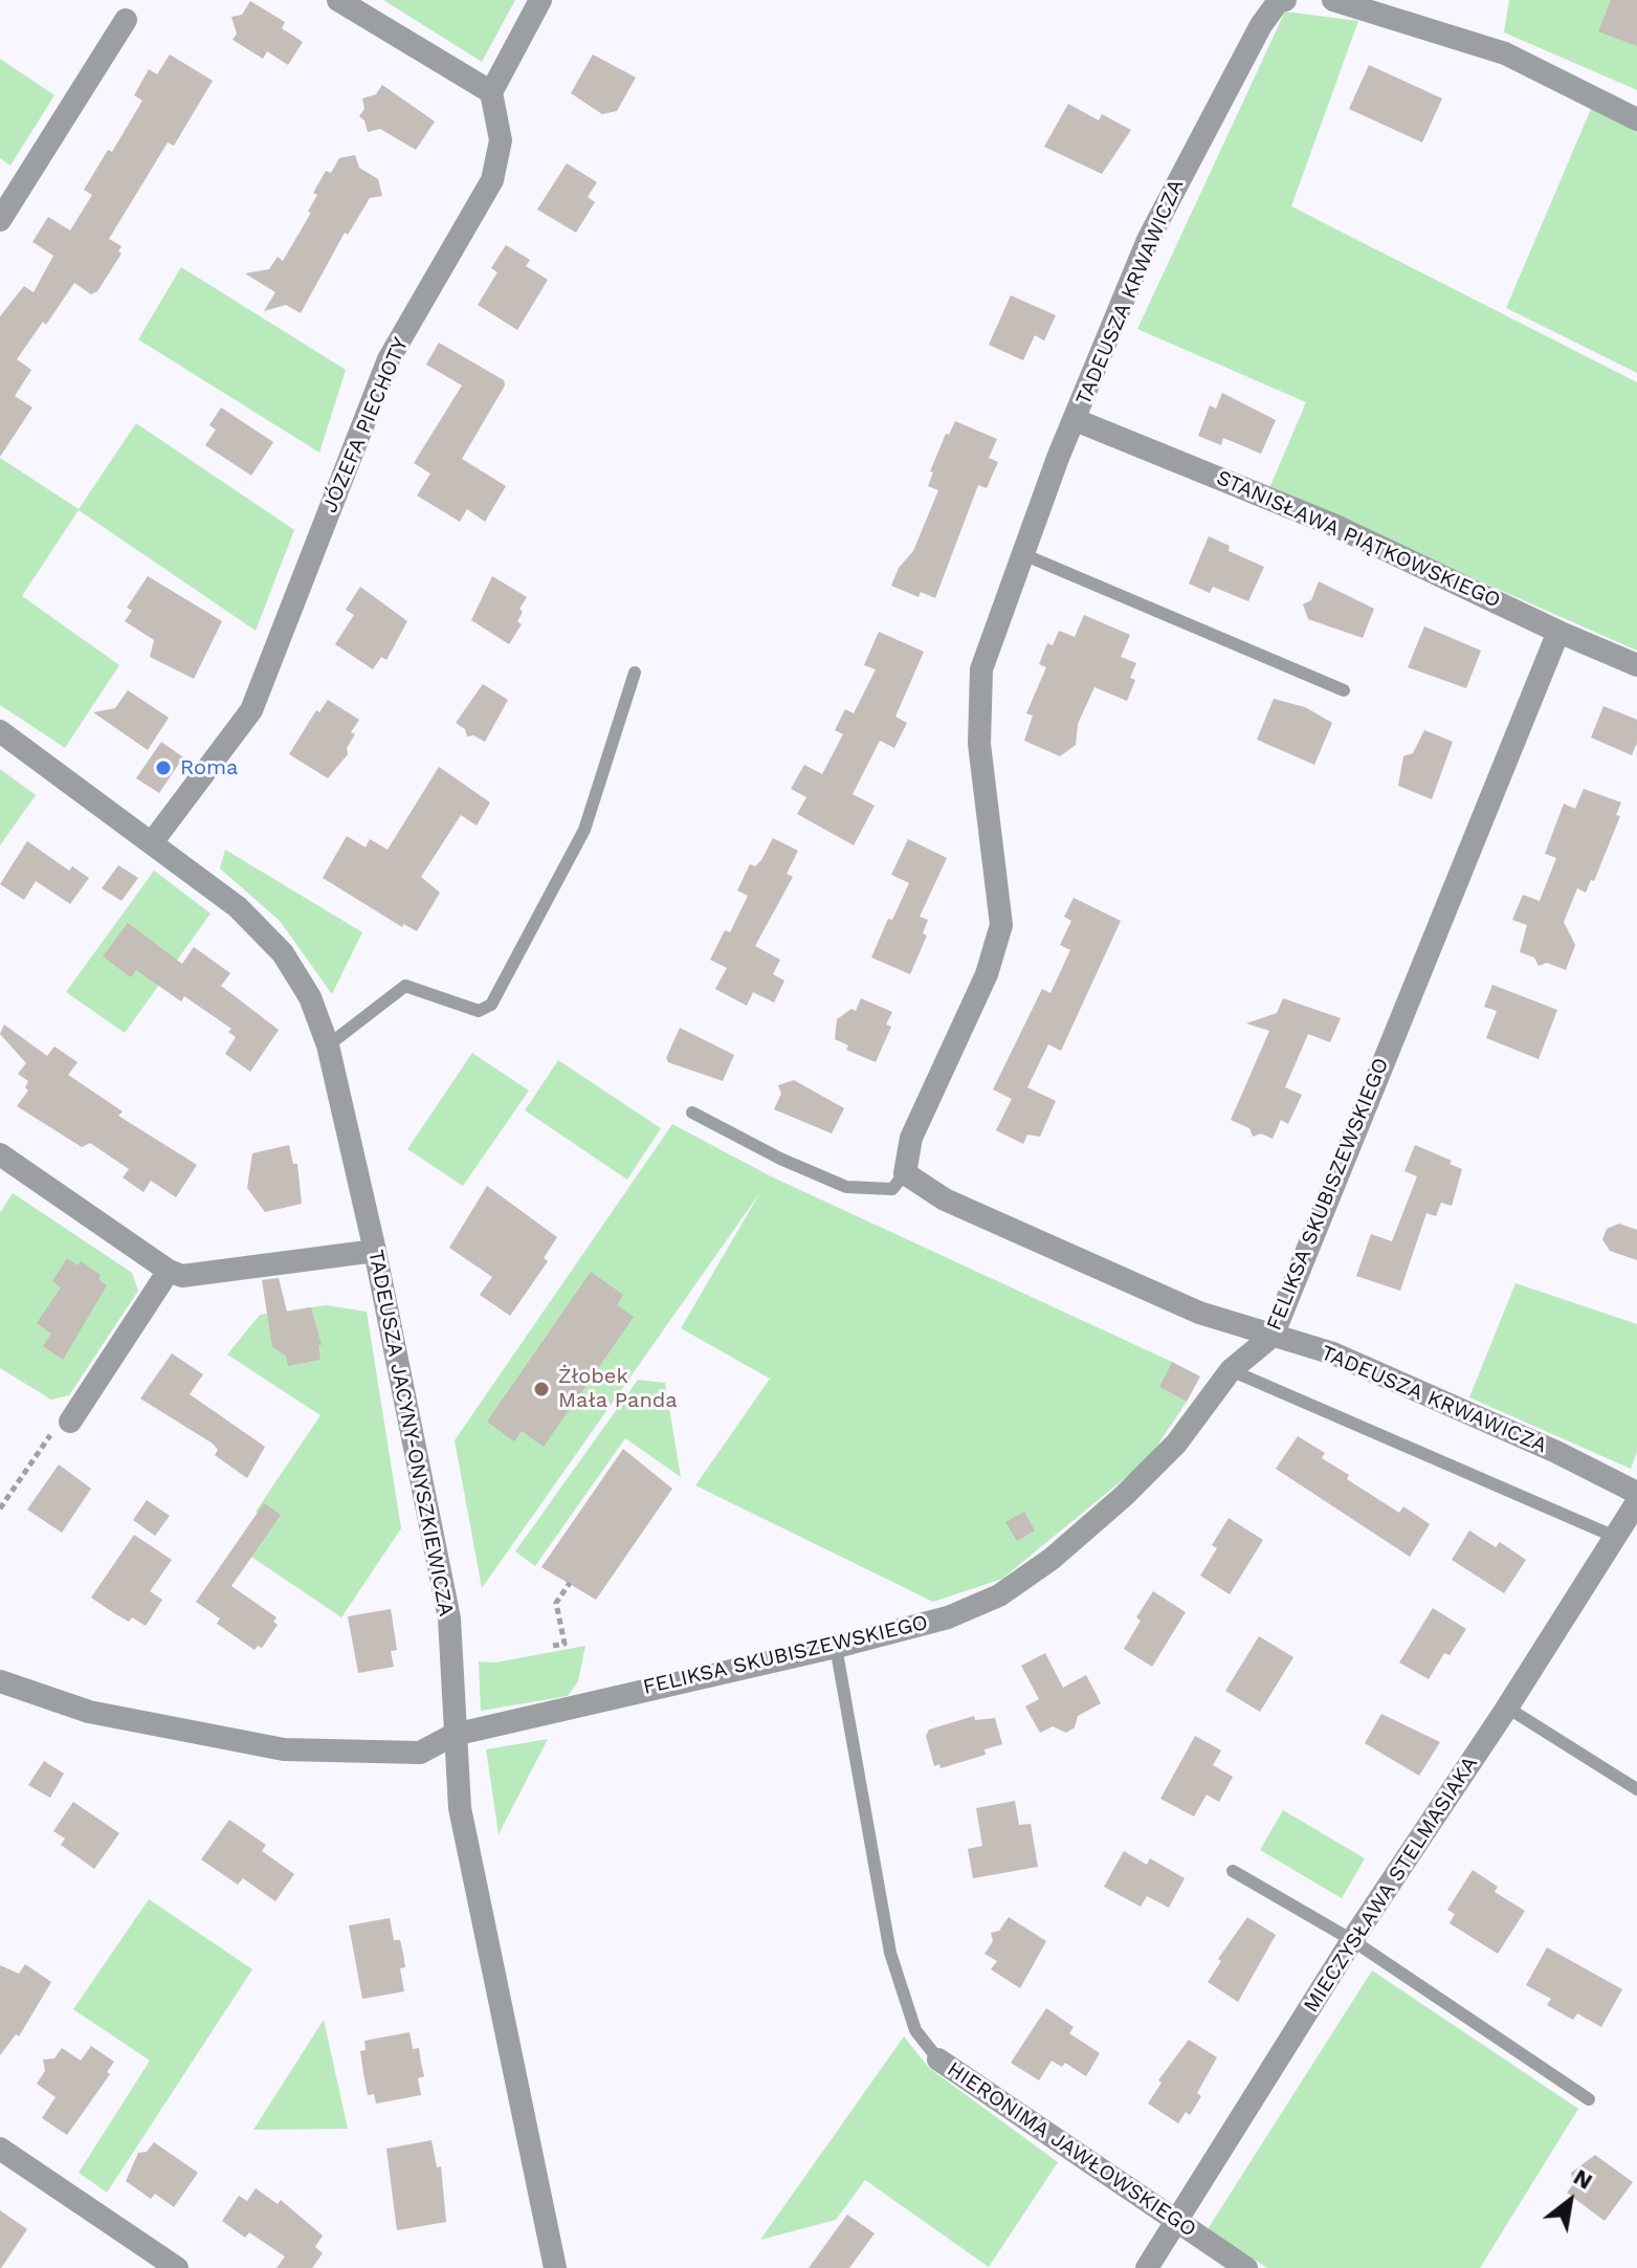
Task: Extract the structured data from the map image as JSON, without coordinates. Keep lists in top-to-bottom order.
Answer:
{
  "streets": {
    "street": [
      "TADEUSZA KRWAWICZA",
      "JÓZEFA PIECHOTY",
      "STANISŁAWA PIĄTKOWSKIEGO",
      "FELIKSA SKUBISZEWSKIEGO",
      "TADEUSZA JACYNY-ONYSZKIEWICZA",
      "MIECZYSŁAWA STELMASIAKA",
      "HIERONIMA JAWŁOWSKIEGO"
    ]
  },
  "crossings": [
    ["TADEUSZA KRWAWICZA", "STANISŁAWA PIĄTKOWSKIEGO"],
    ["TADEUSZA KRWAWICZA", "FELIKSA SKUBISZEWSKIEGO"],
    ["JÓZEFA PIECHOTY", "TADEUSZA JACYNY-ONYSZKIEWICZA"],
    ["STANISŁAWA PIĄTKOWSKIEGO", "FELIKSA SKUBISZEWSKIEGO"],
    ["FELIKSA SKUBISZEWSKIEGO", "TADEUSZA JACYNY-ONYSZKIEWICZA"],
    ["MIECZYSŁAWA STELMASIAKA", "HIERONIMA JAWŁOWSKIEGO"]
  ],
  "places": ["Roma", "Żłobek Mała Panda"],
  "north": "top right"
}
